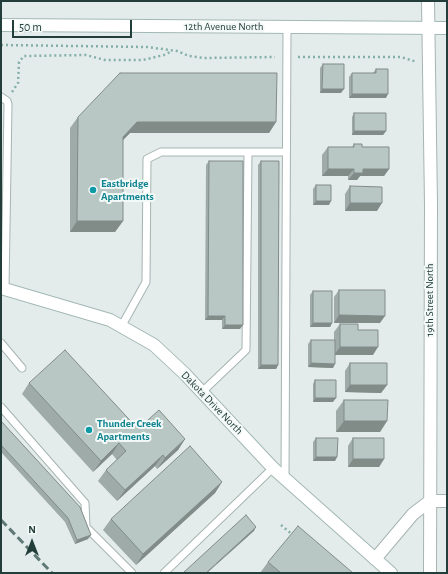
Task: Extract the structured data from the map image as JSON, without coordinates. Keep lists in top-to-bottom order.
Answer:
{
  "streets": {
    "street": ["12th Avenue North", "19th Street North", "Dakota Drive North"]
  },
  "crossings": [
    ["12th Avenue North", "19th Street North"]
  ],
  "places": ["Eastbridge Apartments", "Thunder Creek Apartments"],
  "scale_bar": "50 m",
  "north": "top"
}
